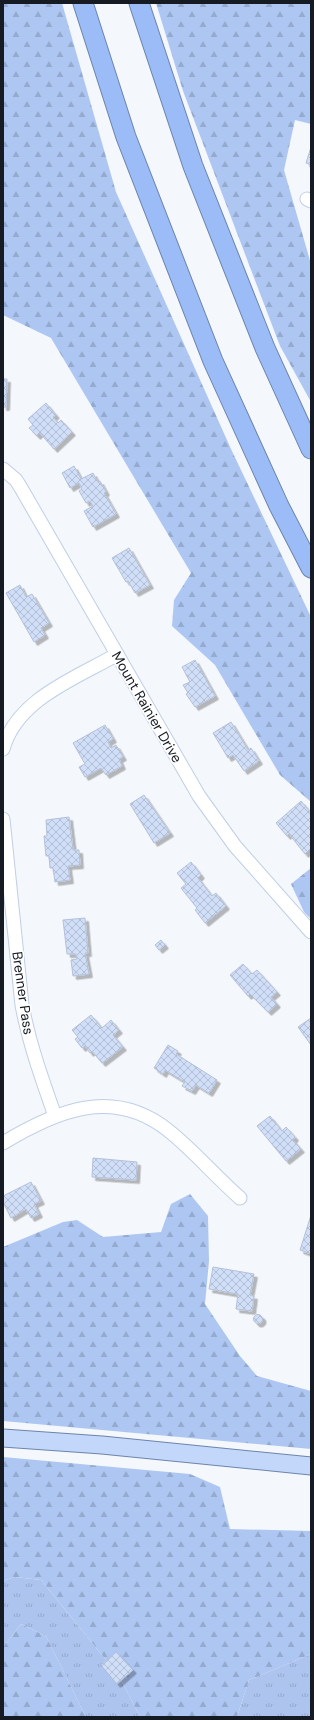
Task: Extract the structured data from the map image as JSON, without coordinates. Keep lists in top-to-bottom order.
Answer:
{
  "streets": {
    "street": ["Mount Rainier Drive", "Brenner Pass"]
  }
}
